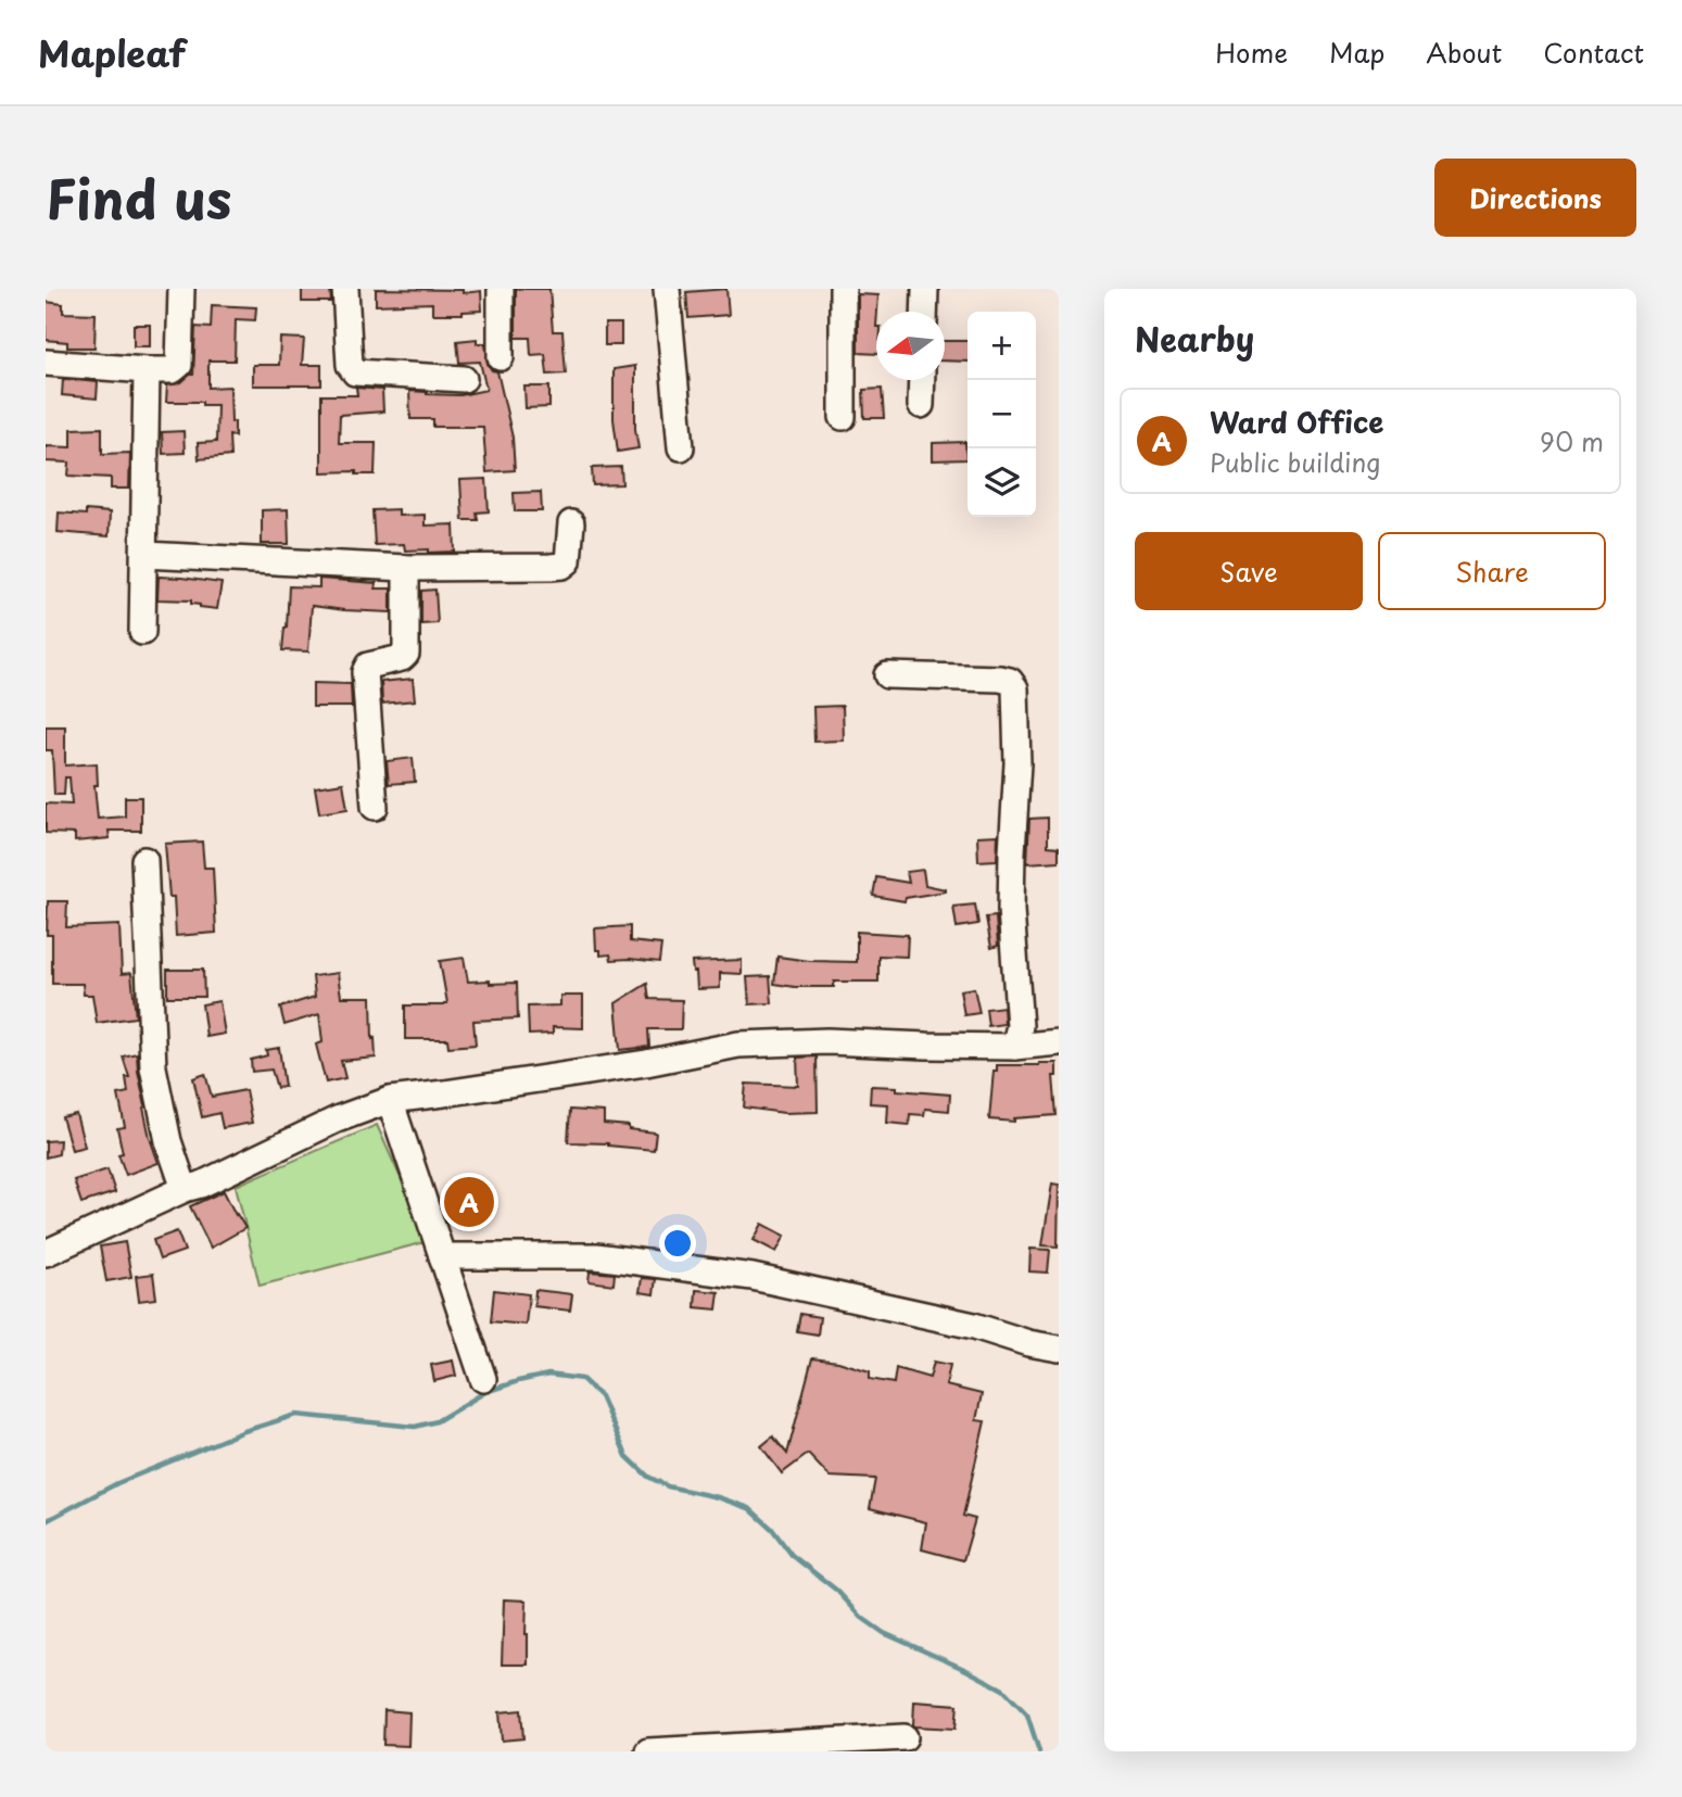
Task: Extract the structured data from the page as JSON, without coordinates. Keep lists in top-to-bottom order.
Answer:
{
  "north": "left",
  "page": {
    "header": "Mapleaf",
    "nav": [
      "Home",
      "Map",
      "About",
      "Contact"
    ],
    "title": "Find us",
    "buttons": [
      "Directions",
      ["Save", "Share"]
    ],
    "heading": "Nearby",
    "map_buttons": ["+", "−"],
    "list": [
      {
        "mark": "A",
        "name": "Ward Office",
        "note": "Public building",
        "value": "90 m"
      }
    ],
    "pins": "A"
  }
}
